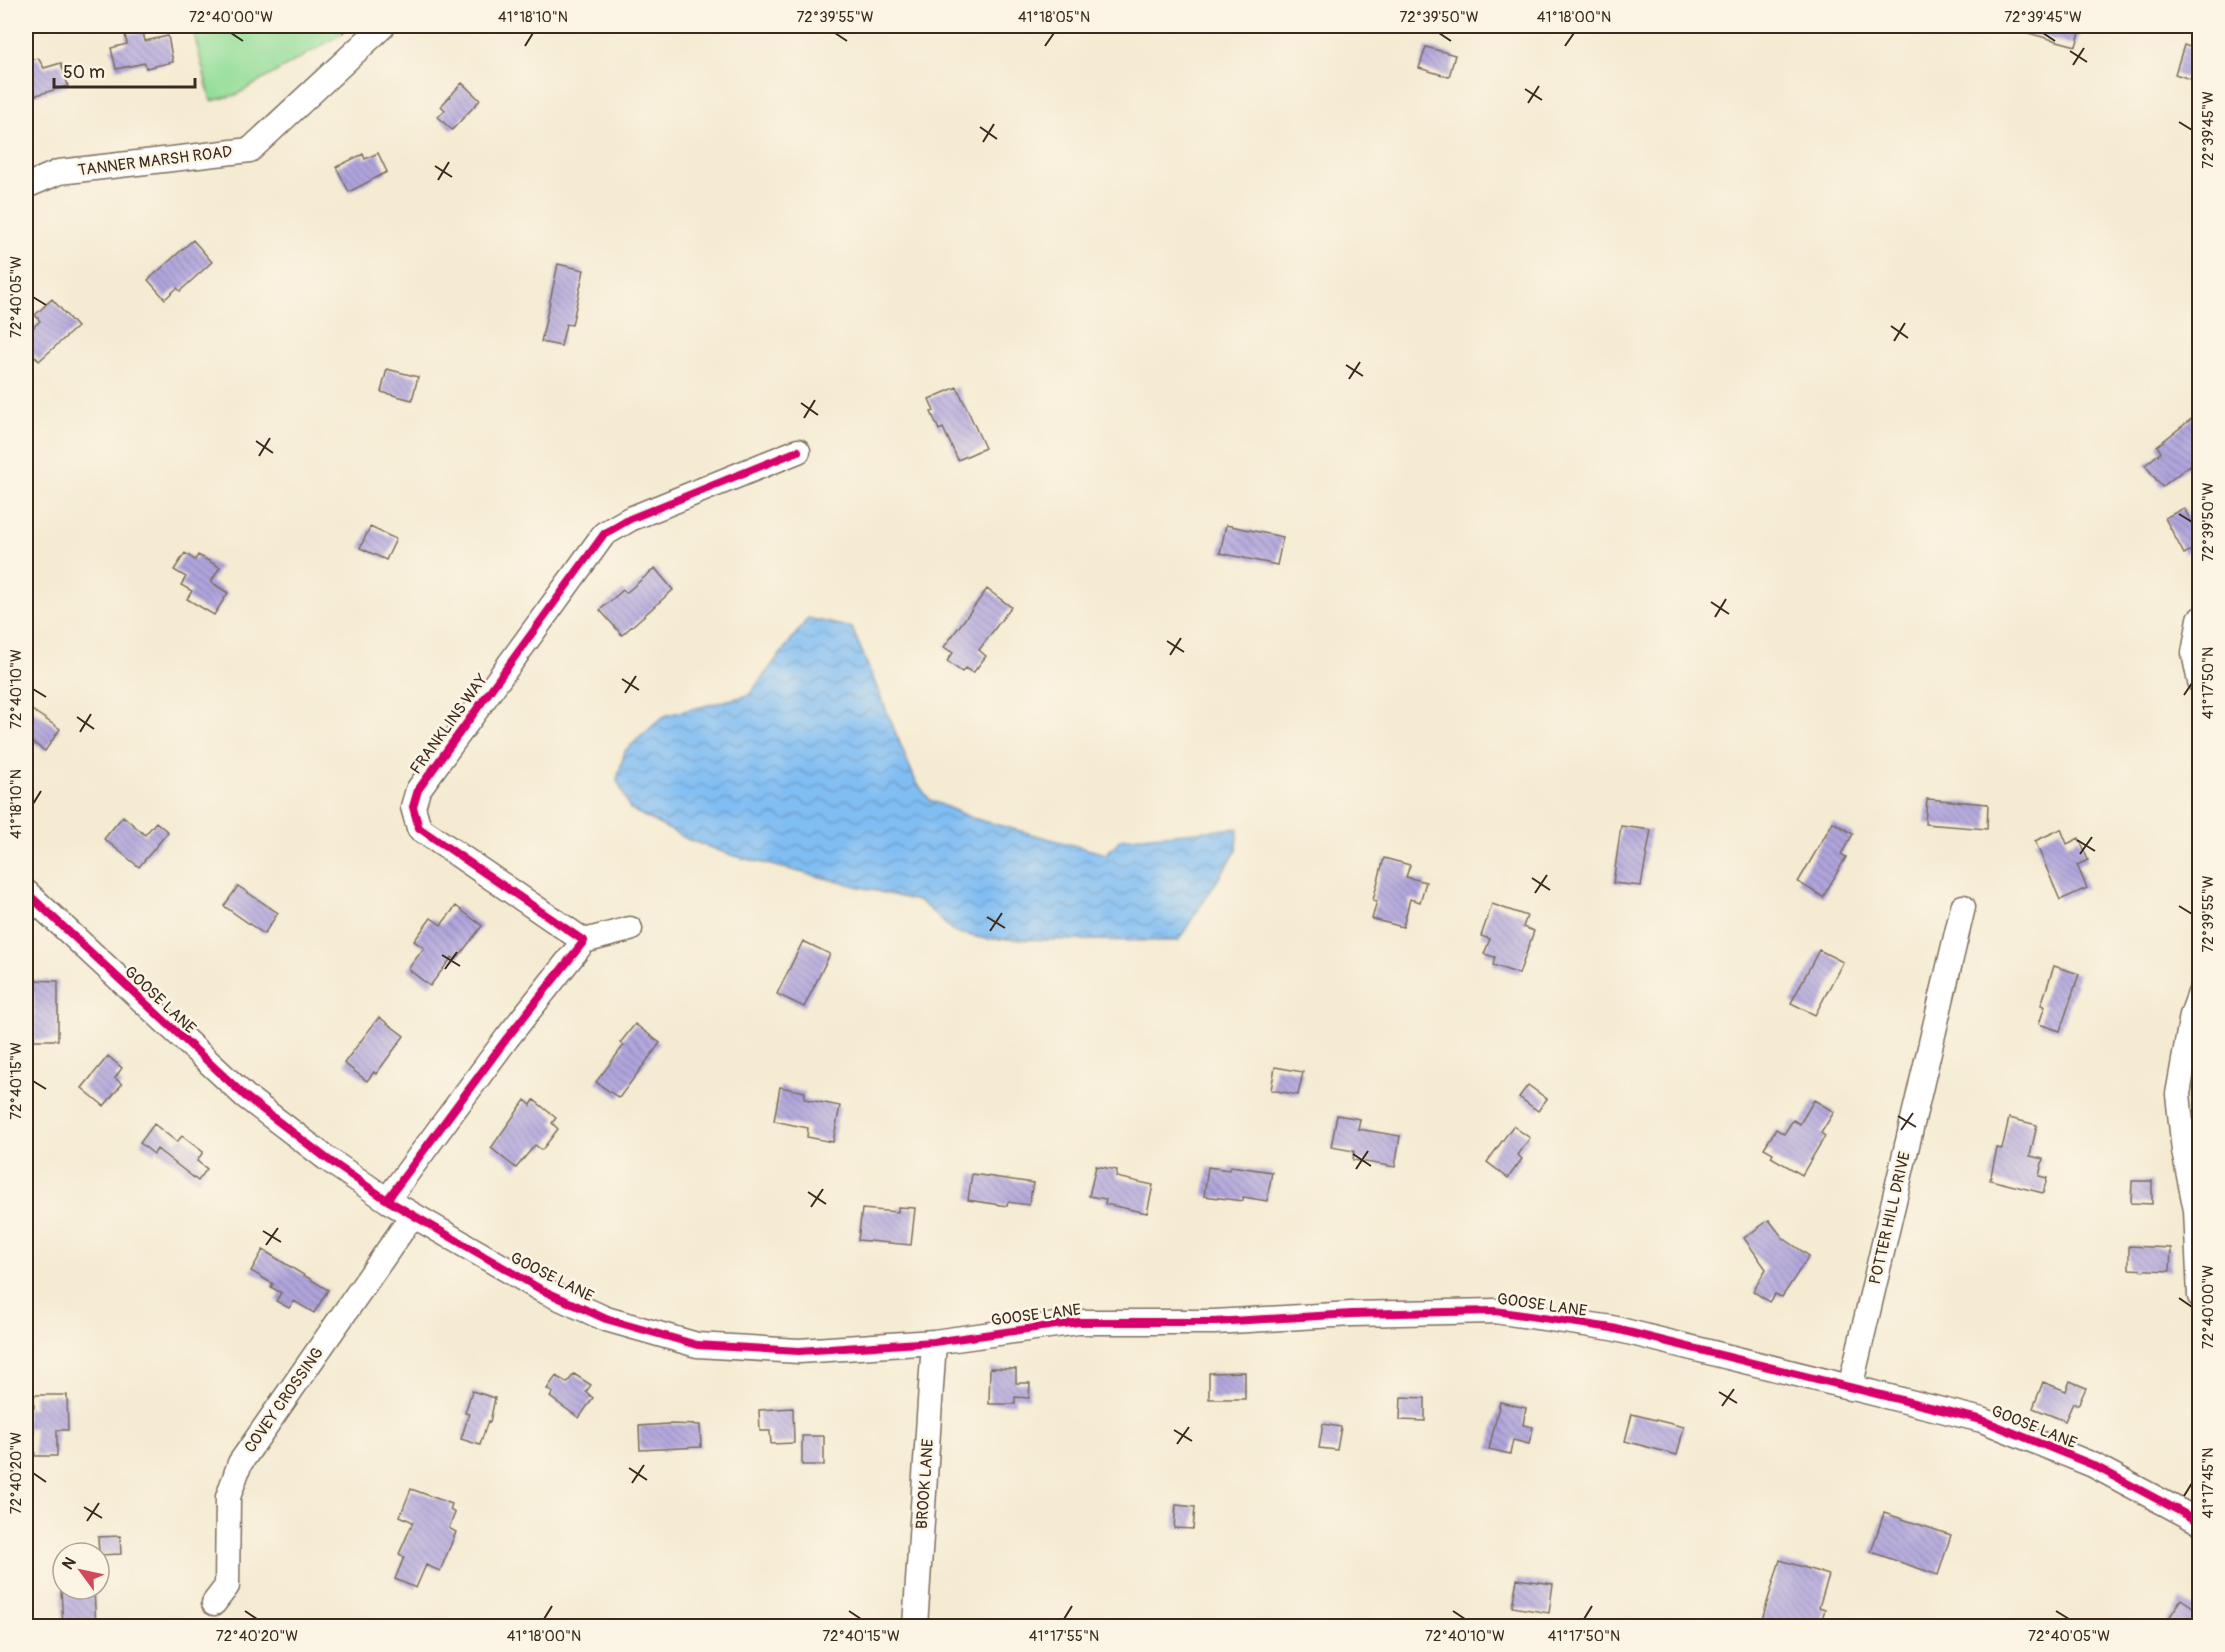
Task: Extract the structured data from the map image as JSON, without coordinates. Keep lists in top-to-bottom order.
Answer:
{
  "streets": {
    "street": [
      "TANNER MARSH ROAD",
      "FRANKLINS WAY",
      "GOOSE LANE",
      "POTTER HILL DRIVE",
      "COVEY CROSSING",
      "BROOK LANE"
    ]
  },
  "crossings": [
    ["GOOSE LANE", "POTTER HILL DRIVE"],
    ["GOOSE LANE", "COVEY CROSSING"],
    ["GOOSE LANE", "BROOK LANE"]
  ],
  "scale_bar": "50 m",
  "north": "top left",
  "coordinates": [
    "72°40'00\"W",
    "41°18'10\"N",
    "72°39'55\"W",
    "41°18'05\"N",
    "72°39'50\"W",
    "41°18'00\"N",
    "72°39'45\"W",
    "72°40'05\"W",
    "41°17'50\"N",
    "72°40'10\"W",
    "72°40'15\"W",
    "72°40'20\"W",
    "41°17'45\"N",
    "41°17'55\"N"
  ]
}
